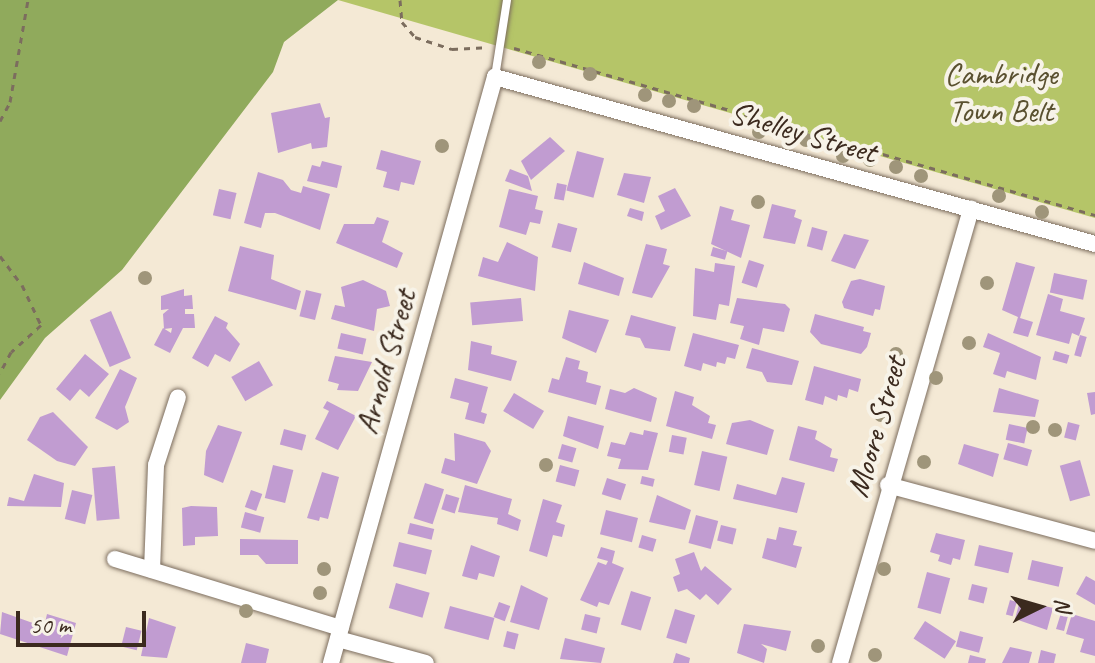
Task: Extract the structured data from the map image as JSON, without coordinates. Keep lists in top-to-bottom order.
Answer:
{
  "streets": {
    "street": ["Shelley Street", "Arnold Street", "Moore Street"]
  },
  "crossings": [
    ["Shelley Street", "Arnold Street"],
    ["Shelley Street", "Moore Street"]
  ],
  "parks": ["Cambridge Town Belt"],
  "scale_bar": "50 m",
  "north": "right"
}
